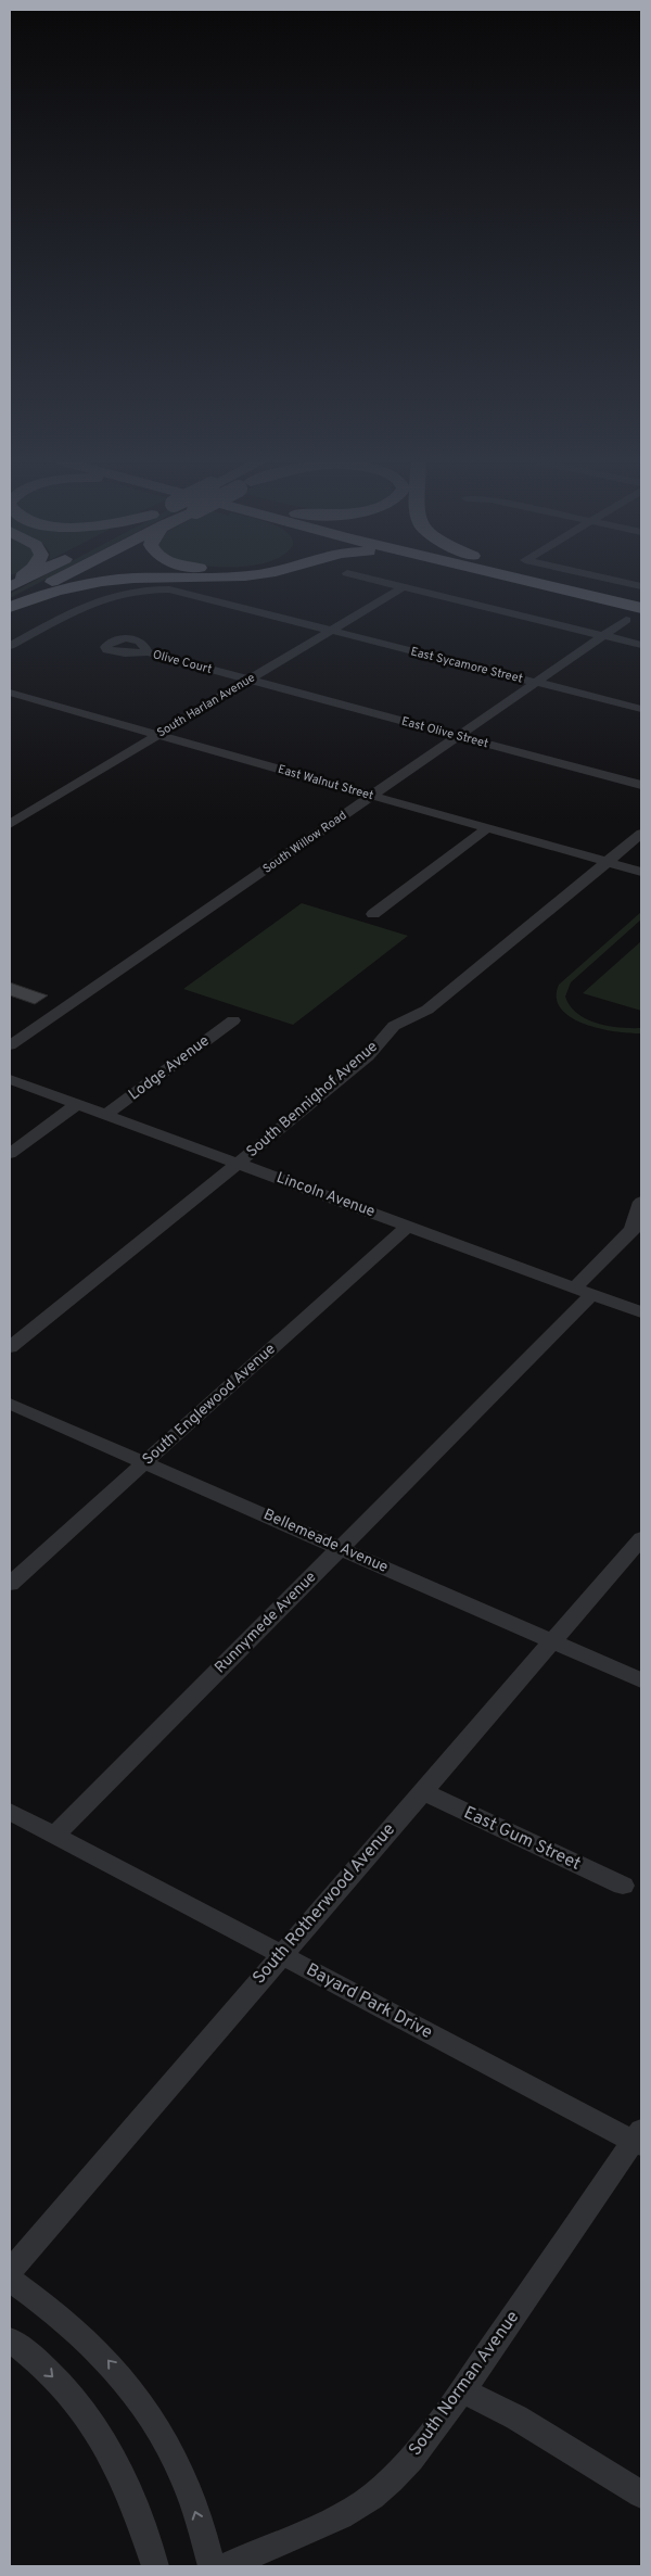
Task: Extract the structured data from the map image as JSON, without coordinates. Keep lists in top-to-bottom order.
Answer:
{
  "streets": {
    "street": [
      "Olive Court",
      "East Sycamore Street",
      "South Harlan Avenue",
      "East Olive Street",
      "East Walnut Street",
      "South Willow Road",
      "Lodge Avenue",
      "South Bennighof Avenue",
      "Lincoln Avenue",
      "South Englewood Avenue",
      "Bellemeade Avenue",
      "Runnymede Avenue",
      "East Gum Street",
      "South Rotherwood Avenue",
      "Bayard Park Drive",
      "South Norman Avenue"
    ]
  },
  "crossings": [
    ["Olive Court", "South Harlan Avenue"],
    ["Olive Court", "East Olive Street"],
    ["East Sycamore Street", "South Harlan Avenue"],
    ["East Sycamore Street", "South Willow Road"],
    ["South Harlan Avenue", "East Olive Street"],
    ["South Harlan Avenue", "East Walnut Street"],
    ["East Olive Street", "South Willow Road"],
    ["East Walnut Street", "South Willow Road"],
    ["East Walnut Street", "South Bennighof Avenue"],
    ["Lodge Avenue", "Lincoln Avenue"],
    ["South Bennighof Avenue", "Lincoln Avenue"],
    ["Lincoln Avenue", "South Englewood Avenue"],
    ["Lincoln Avenue", "Runnymede Avenue"],
    ["South Englewood Avenue", "Bellemeade Avenue"],
    ["Bellemeade Avenue", "Runnymede Avenue"],
    ["Bellemeade Avenue", "South Rotherwood Avenue"],
    ["Runnymede Avenue", "Bayard Park Drive"],
    ["East Gum Street", "South Rotherwood Avenue"],
    ["South Rotherwood Avenue", "Bayard Park Drive"],
    ["Bayard Park Drive", "South Norman Avenue"]
  ]
}
